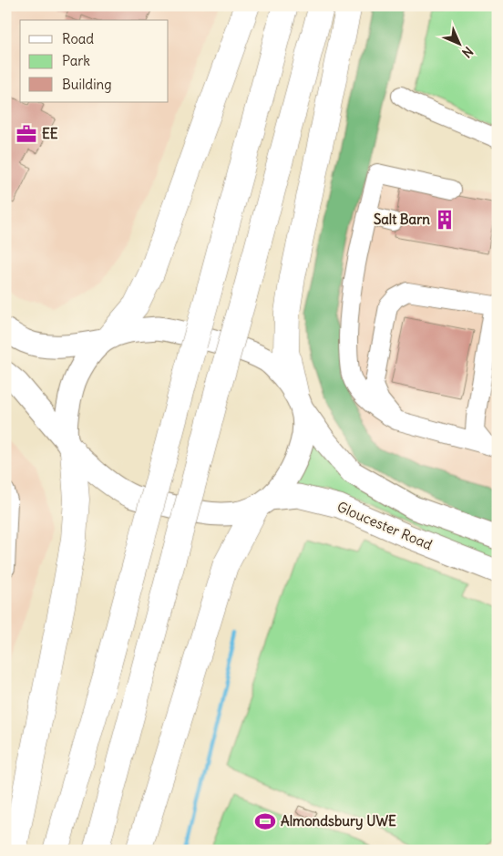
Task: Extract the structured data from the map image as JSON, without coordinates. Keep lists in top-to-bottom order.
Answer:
{
  "streets": {
    "main road": ["Gloucester Road"]
  },
  "places": {
    "office": ["EE"],
    "building": ["Salt Barn"],
    "sports": ["Almondsbury UWE"]
  },
  "legend": ["Road", "Park", "Building"],
  "north": "bottom right"
}
